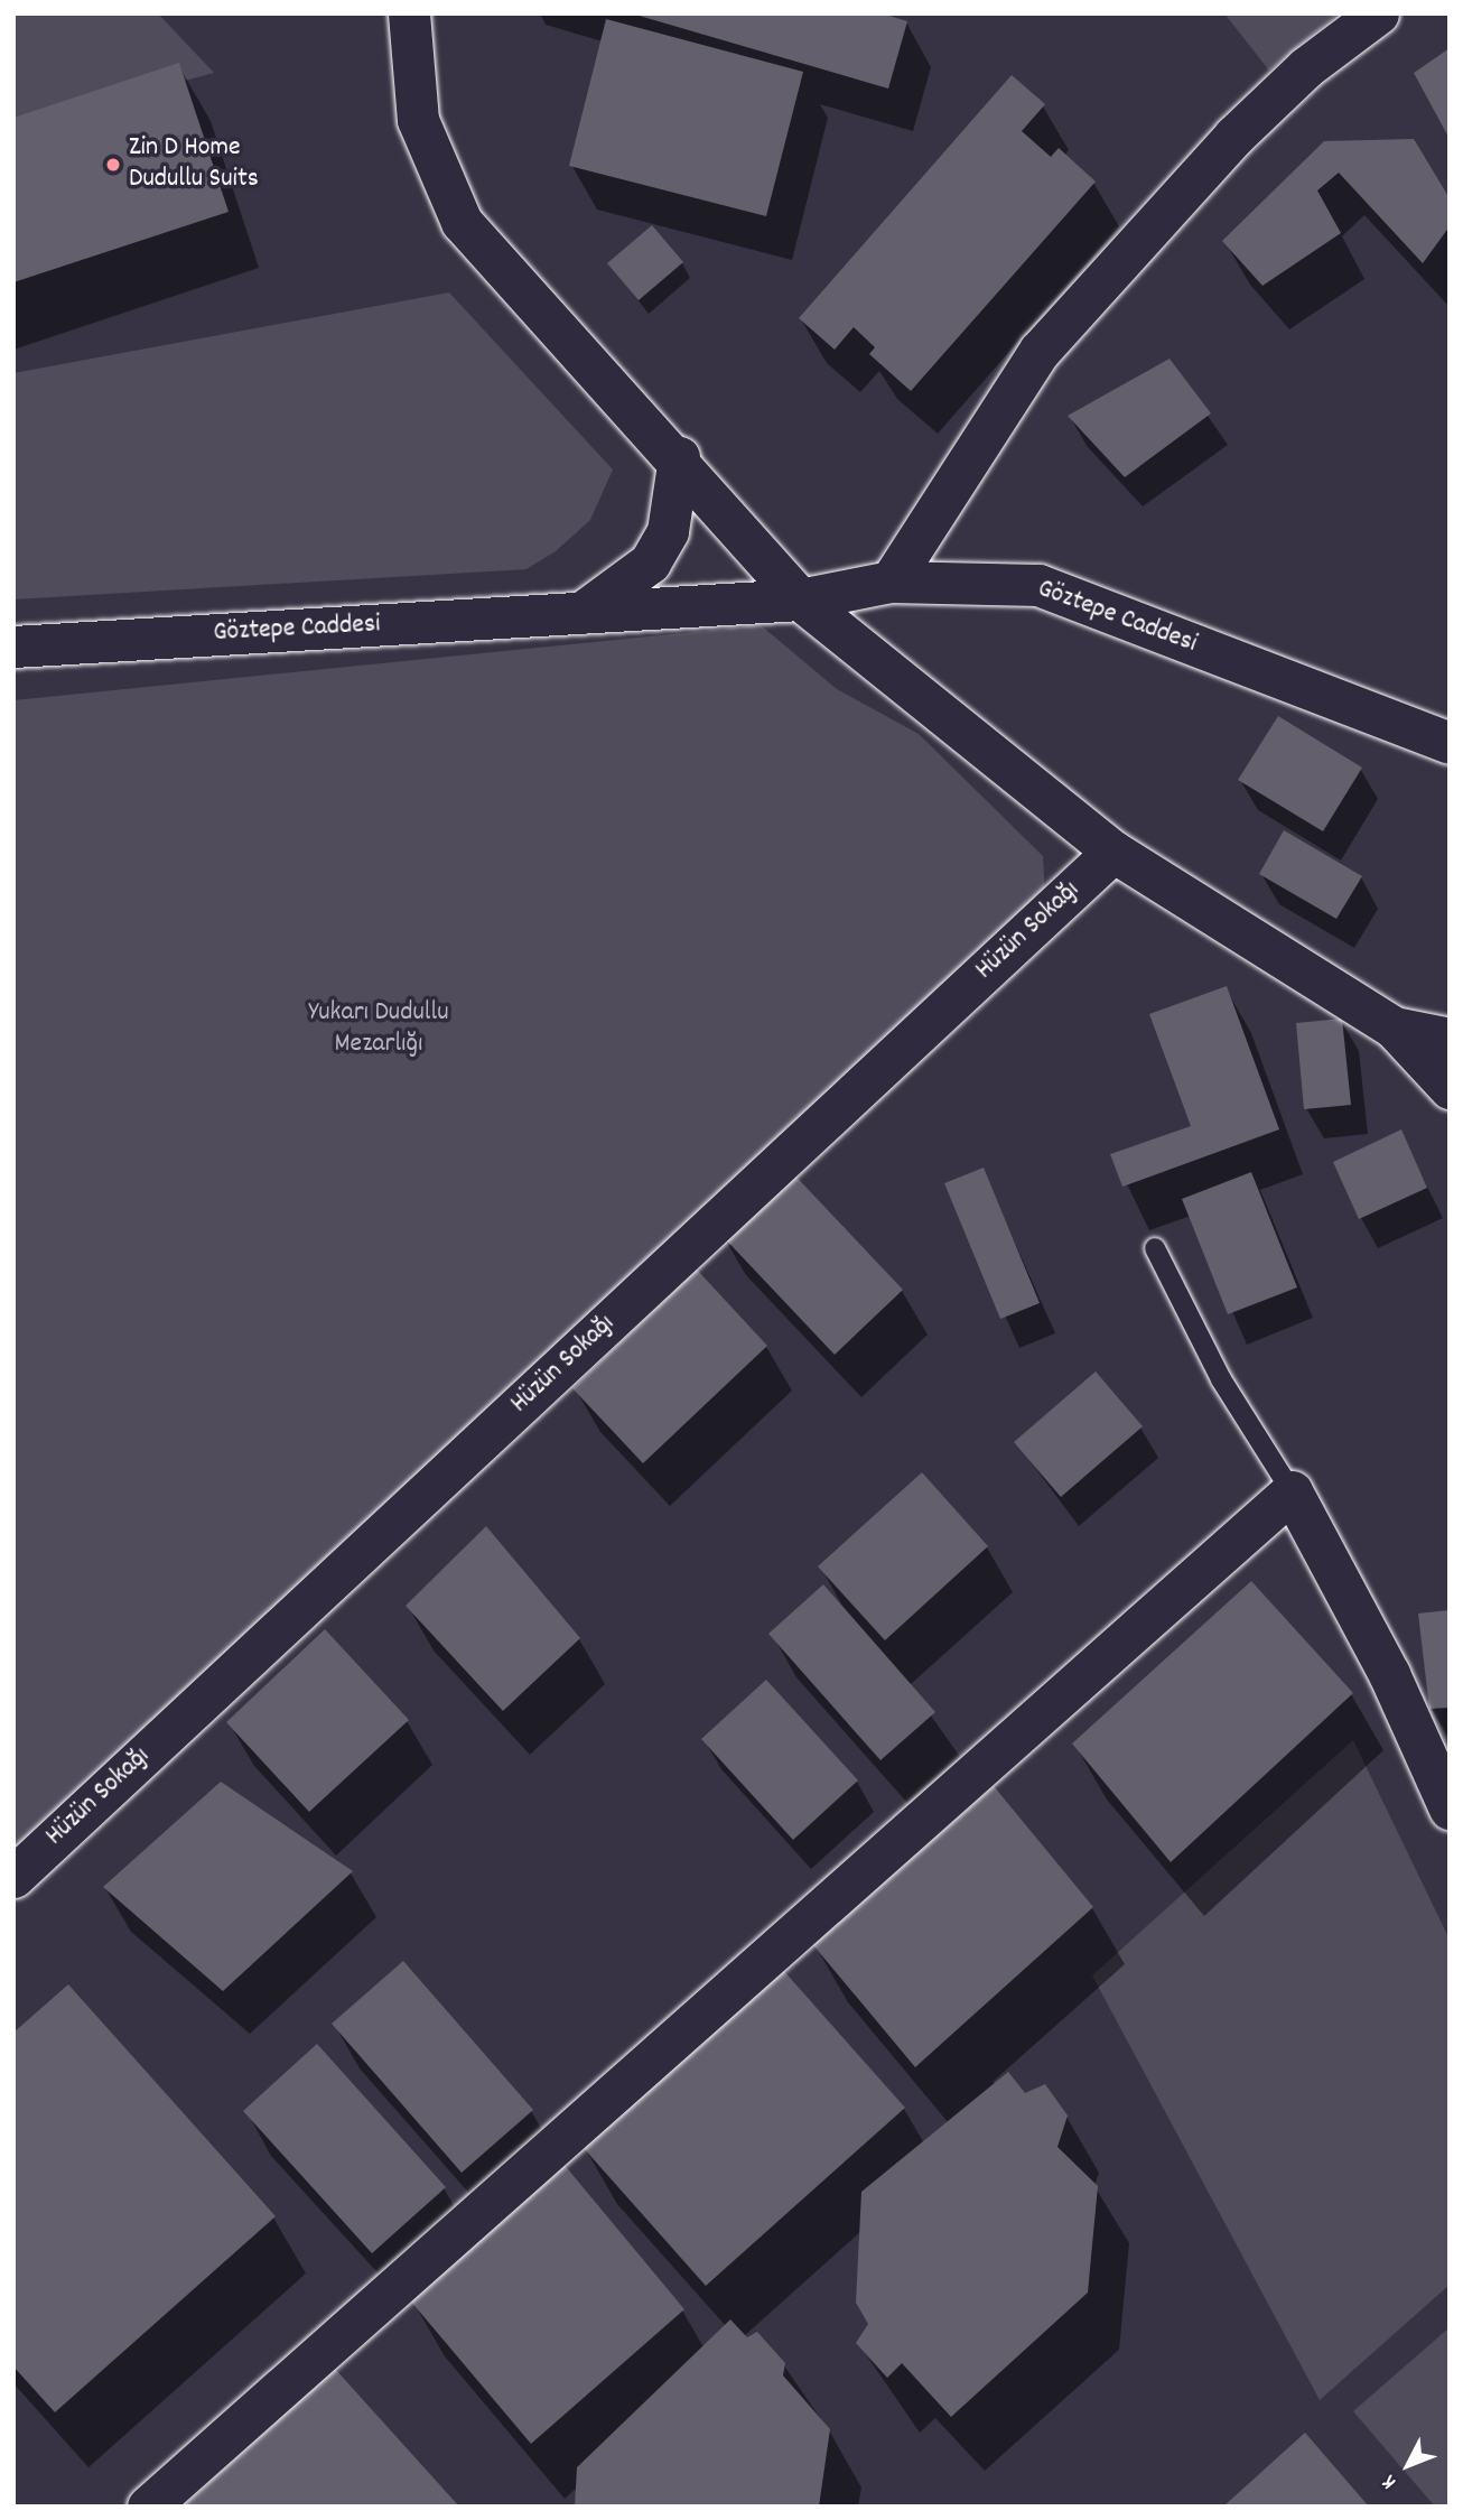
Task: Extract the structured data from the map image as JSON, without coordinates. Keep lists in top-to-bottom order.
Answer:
{
  "streets": {
    "street": ["Göztepe Caddesi", "Hüzün Sokağı"]
  },
  "parks": ["Yukarı Dudullu Mezarlığı"],
  "places": ["Zin D Home Dudullu Suits"],
  "north": "bottom left"
}
